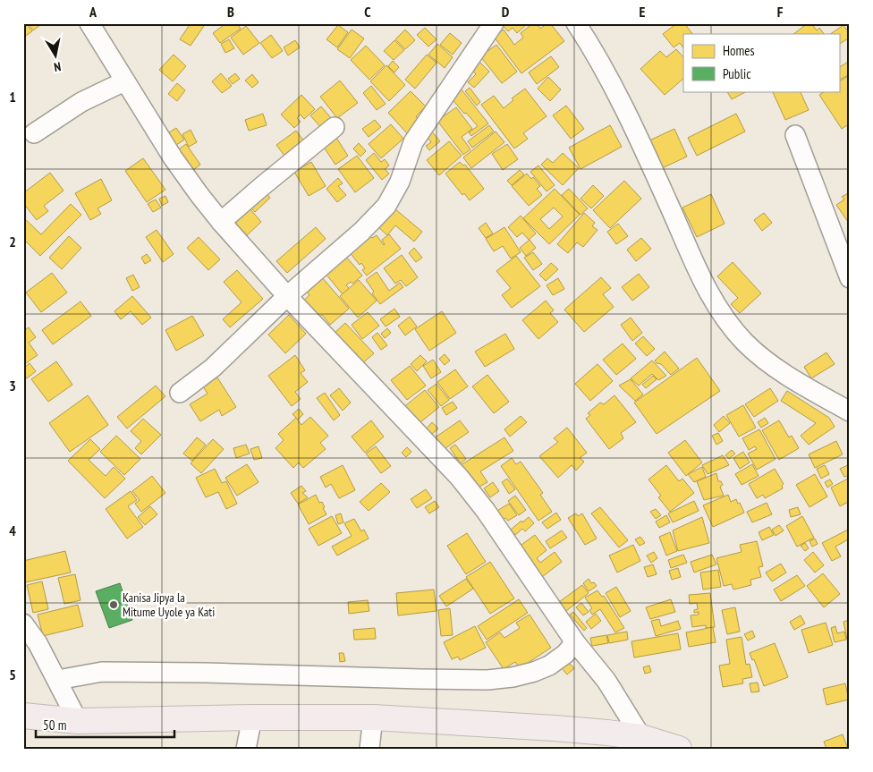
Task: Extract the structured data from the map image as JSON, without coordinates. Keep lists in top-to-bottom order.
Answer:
{
  "places": ["Kanisa Jipya la Mitume Uyole ya Kati"],
  "legend": ["Homes", "Public"],
  "scale_bar": "50 m",
  "north": "bottom",
  "grid": {
    "columns": [
      "A",
      "B",
      "C",
      "D",
      "E",
      "F"
    ],
    "rows": [
      "1",
      "2",
      "3",
      "4",
      "5"
    ]
  }
}
